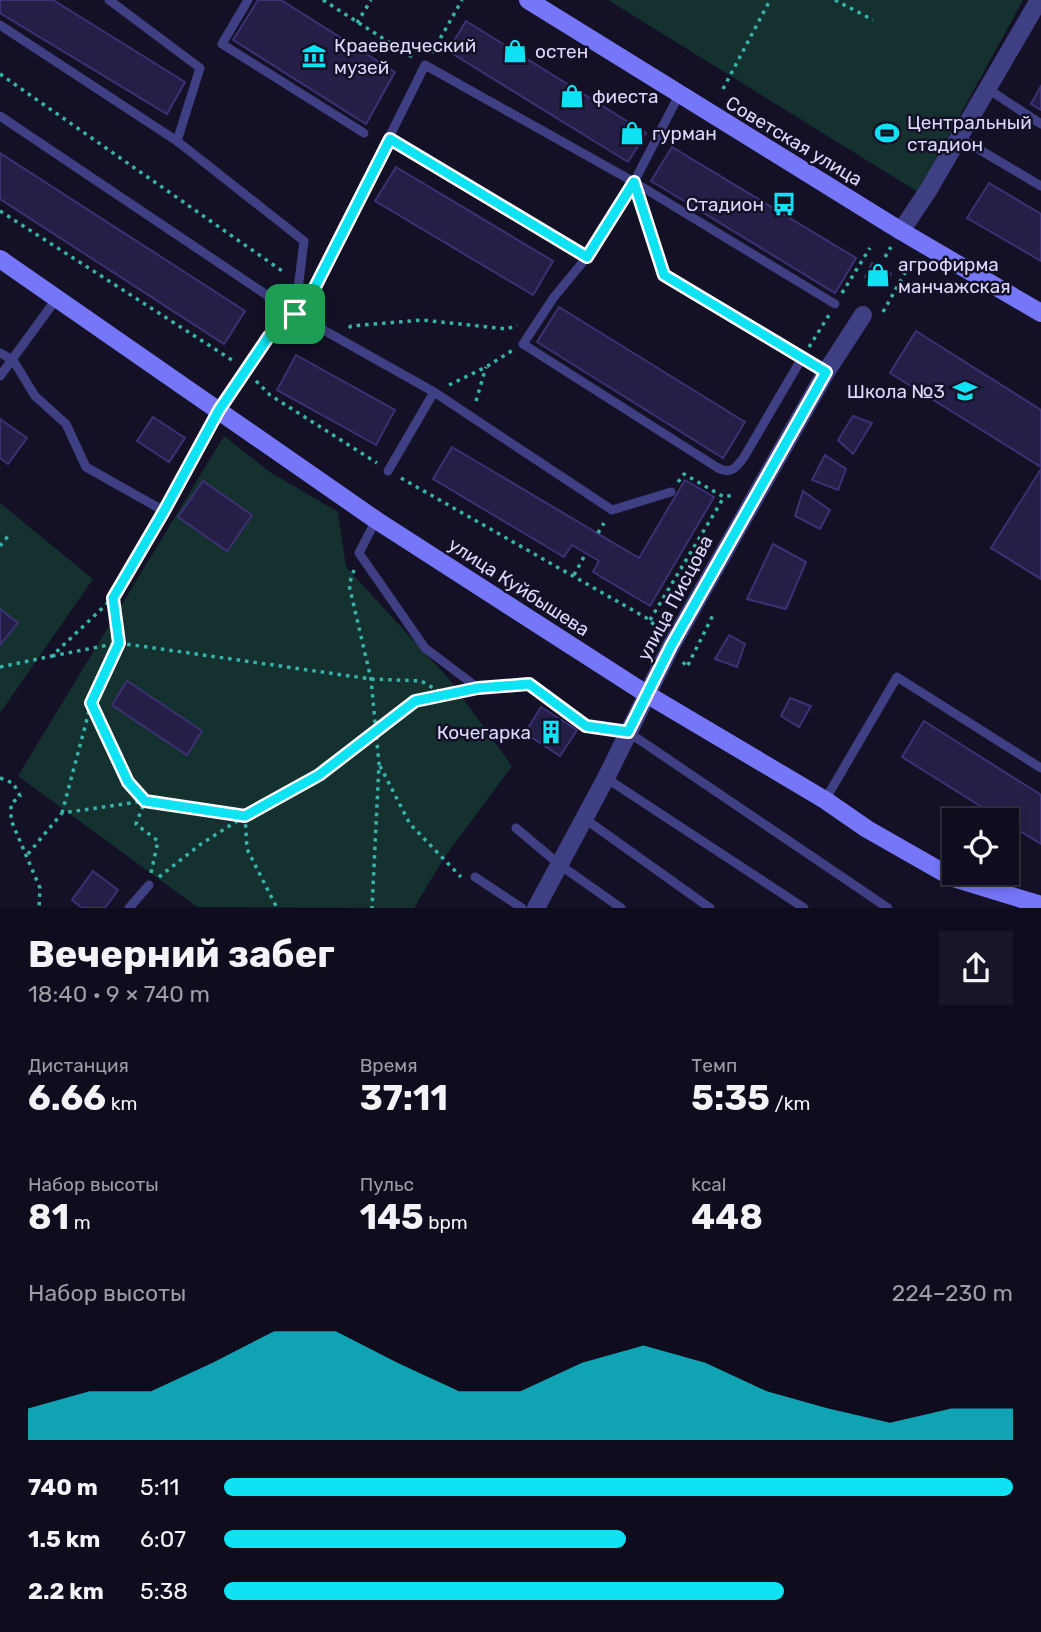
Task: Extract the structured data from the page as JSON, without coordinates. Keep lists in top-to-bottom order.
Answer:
{
  "streets": {
    "main road": ["Советская улица", "улица Куйбышева"],
    "street": ["улица Писцова"]
  },
  "crossings": [
    ["улица Куйбышева", "улица Писцова"]
  ],
  "places": {
    "shop": [
      "остен",
      "фиеста",
      "гурман",
      "агрофирма манчажская"
    ],
    "museum": ["Краеведческий музей"],
    "sports": ["Центральный стадион"],
    "bus stop": ["Стадион"],
    "school or university": ["Школа №3"],
    "building": ["Кочегарка"]
  },
  "page": {
    "heading": ["Вечерний забег", "18:40 · 9 × 740 m"],
    "stats": [
      ["Дистанция", "6.66 km"],
      ["Время", "37:11"],
      ["Темп", "5:35 /km"],
      ["Набор высоты", "81 m"],
      ["Пульс", "145 bpm"],
      ["kcal", "448"]
    ],
    "chart": ["Набор высоты", "224–230 m"],
    "list": [
      {
        "name": "740 m",
        "note": "5:11"
      },
      {
        "name": "1.5 km",
        "note": "6:07"
      },
      {
        "name": "2.2 km",
        "note": "5:38"
      }
    ]
  }
}
